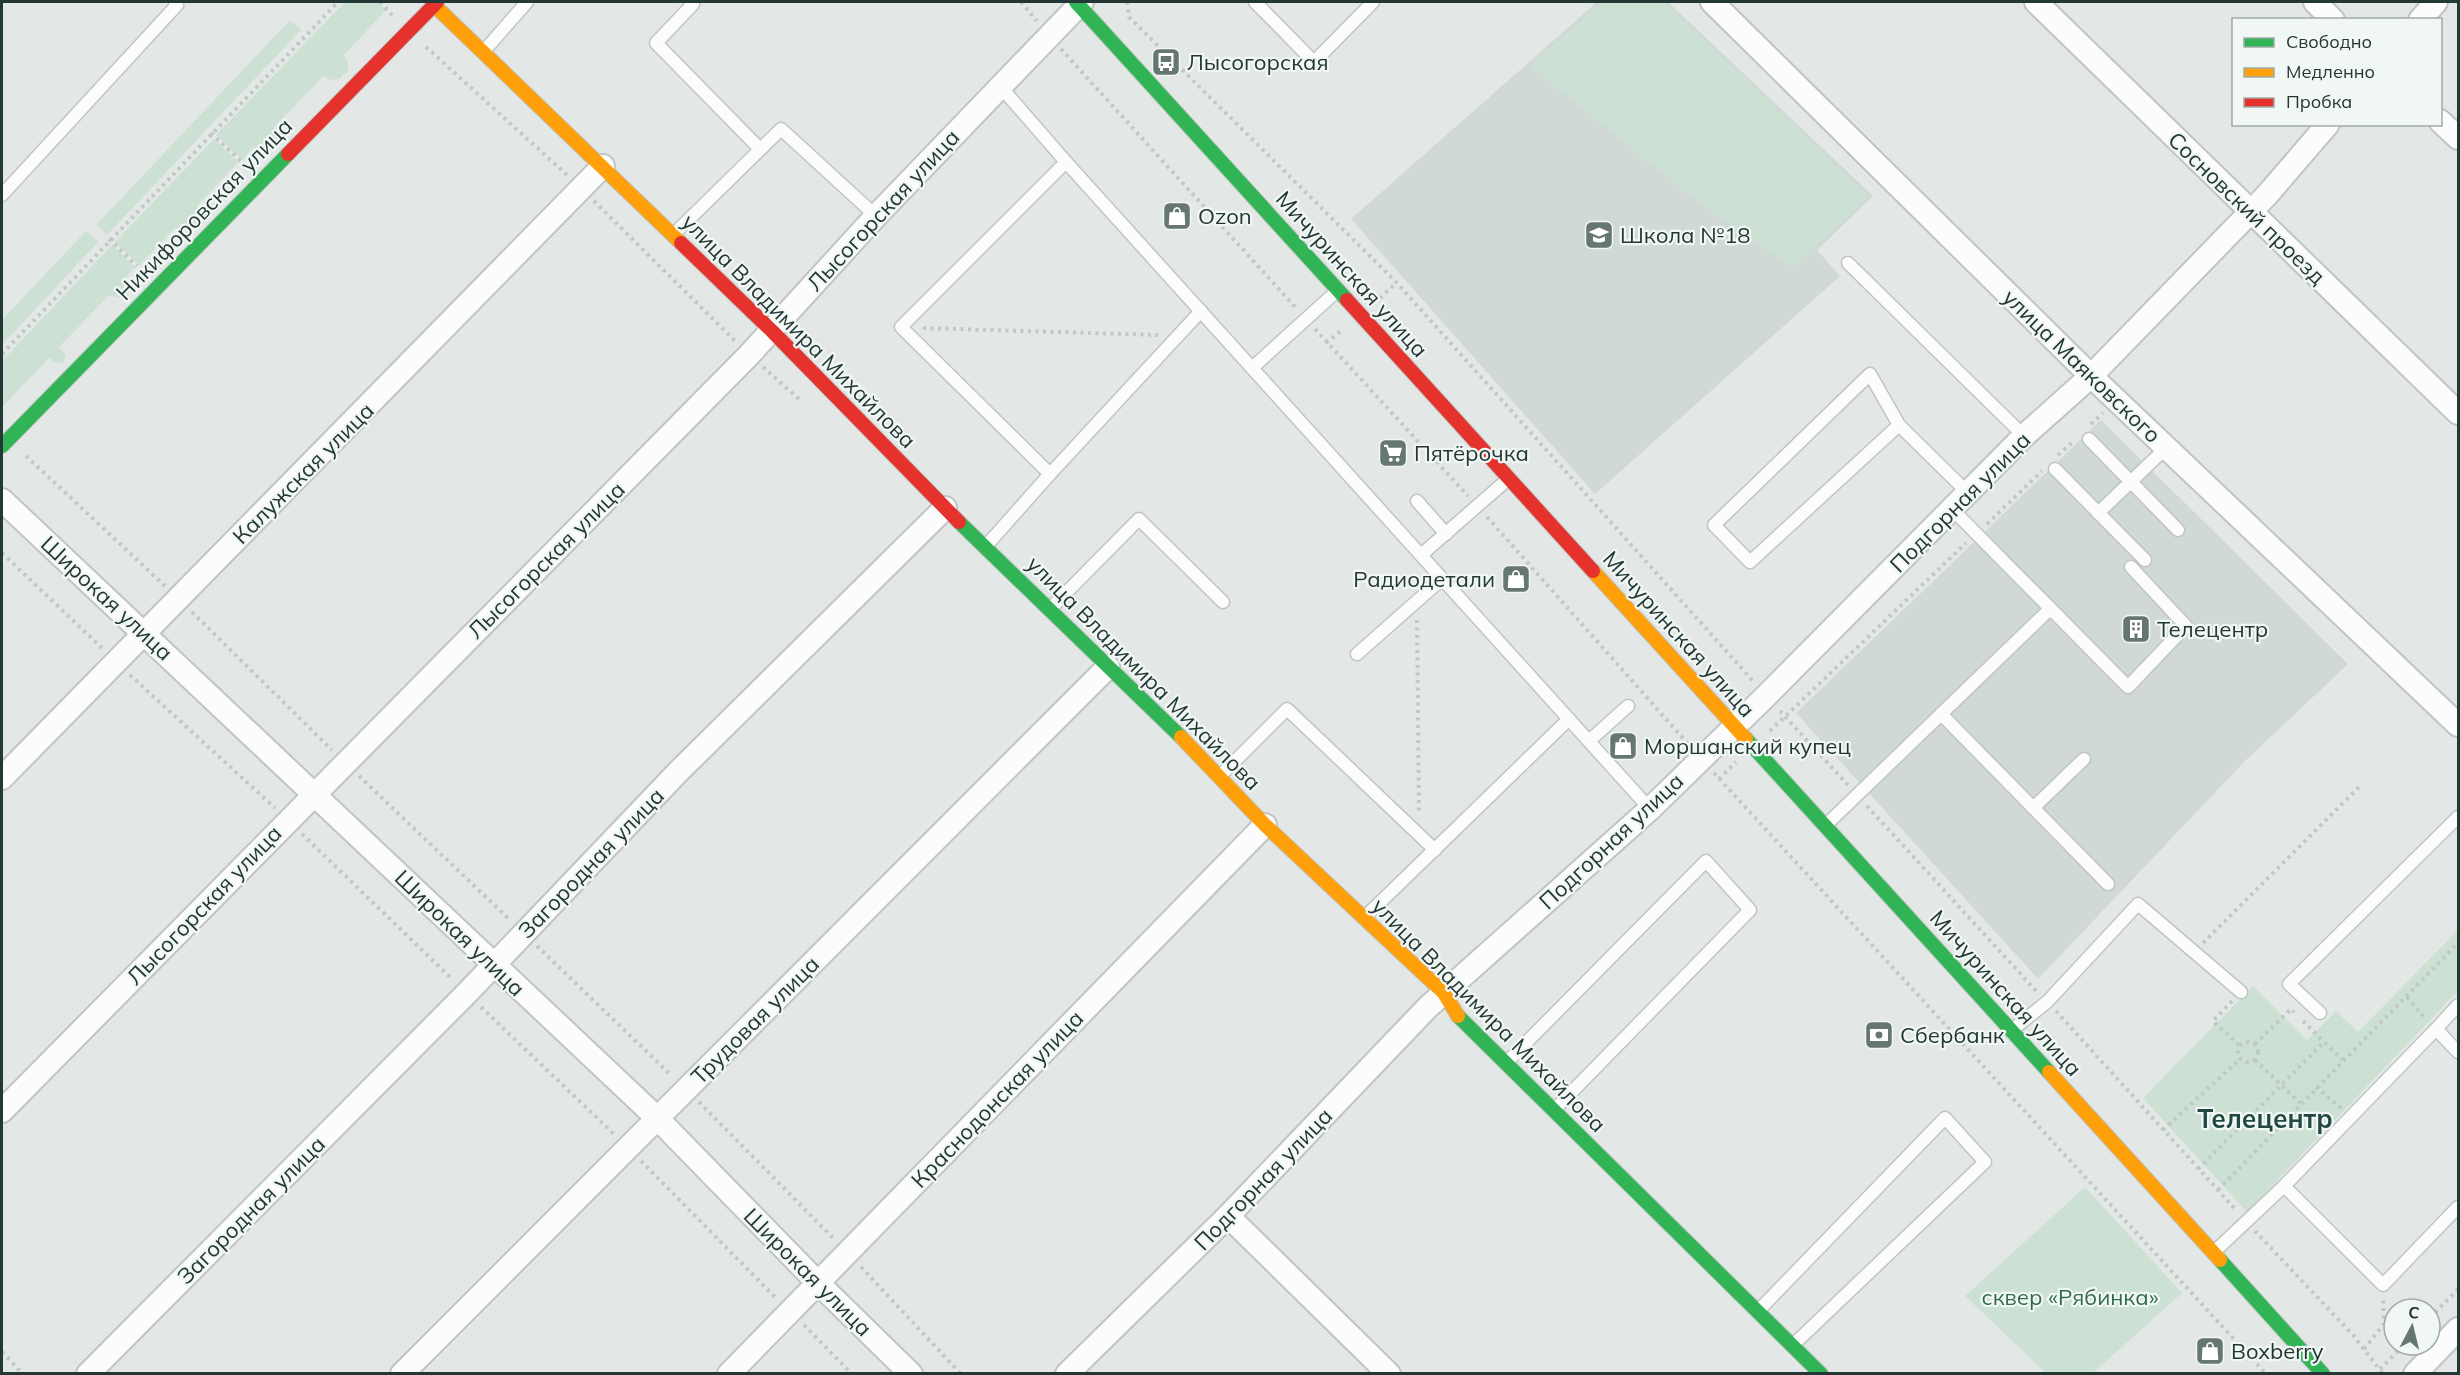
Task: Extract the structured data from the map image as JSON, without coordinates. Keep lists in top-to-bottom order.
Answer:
{
  "streets": {
    "main road": ["Никифоровская улица", "Мичуринская улица", "улица Владимира Михайлова"],
    "street": [
      "Сосновский проезд",
      "Лысогорская улица",
      "улица Маяковского",
      "Калужская улица",
      "Подгорная улица",
      "Широкая улица",
      "Загородная улица",
      "Трудовая улица",
      "Краснодонская улица"
    ]
  },
  "crossings": [
    ["Сосновский проезд", "Подгорная улица"],
    ["Никифоровская улица", "улица Владимира Михайлова"],
    ["Лысогорская улица", "Мичуринская улица"],
    ["Лысогорская улица", "улица Владимира Михайлова"],
    ["Лысогорская улица", "Широкая улица"],
    ["Мичуринская улица", "Подгорная улица"],
    ["улица Владимира Михайлова", "Калужская улица"],
    ["улица Владимира Михайлова", "Подгорная улица"],
    ["улица Владимира Михайлова", "Загородная улица"],
    ["улица Владимира Михайлова", "Трудовая улица"],
    ["улица Владимира Михайлова", "Краснодонская улица"],
    ["улица Маяковского", "Подгорная улица"],
    ["Калужская улица", "Широкая улица"],
    ["Широкая улица", "Загородная улица"],
    ["Широкая улица", "Трудовая улица"],
    ["Широкая улица", "Краснодонская улица"]
  ],
  "districts": ["Телецентр"],
  "parks": ["сквер «Рябинка»"],
  "places": {
    "bus stop": ["Лысогорская"],
    "shop": [
      "Ozon",
      "Радиодетали",
      "Моршанский купец",
      "Boxberry"
    ],
    "school or university": ["Школа №18"],
    "supermarket": ["Пятёрочка"],
    "building": ["Телецентр"],
    "bank": ["Сбербанк"]
  },
  "legend": ["Свободно", "Медленно", "Пробка"],
  "north": "top"
}
